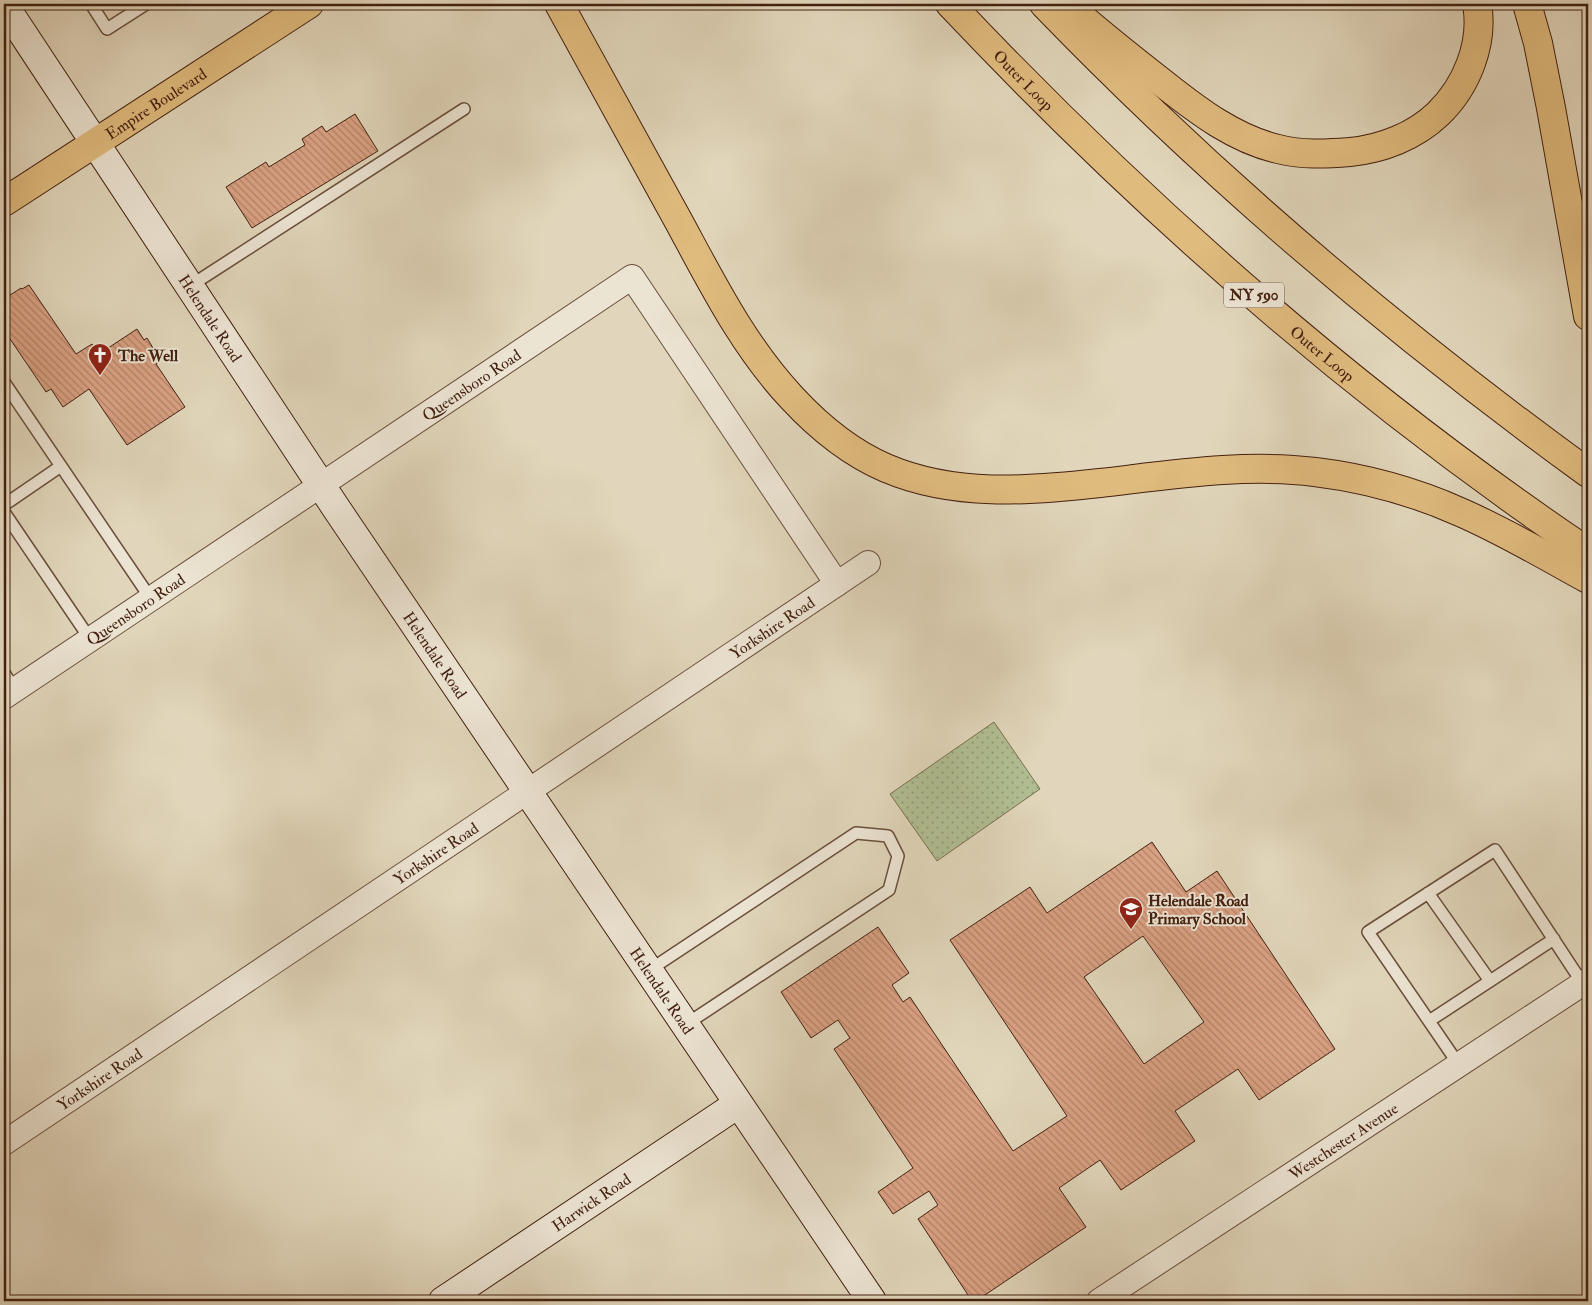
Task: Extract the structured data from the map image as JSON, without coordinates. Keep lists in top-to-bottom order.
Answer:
{
  "streets": {
    "main road": ["Outer Loop", "Empire Boulevard", "NY 590"],
    "street": [
      "Helendale Road",
      "Queensboro Road",
      "Yorkshire Road",
      "Westchester Avenue",
      "Harwick Road"
    ]
  },
  "crossings": [
    ["Empire Boulevard", "Helendale Road"],
    ["Helendale Road", "Queensboro Road"],
    ["Helendale Road", "Yorkshire Road"],
    ["Helendale Road", "Harwick Road"],
    ["Queensboro Road", "Yorkshire Road"]
  ],
  "places": {
    "church": ["The Well"],
    "school or university": ["Helendale Road Primary School"]
  }
}
